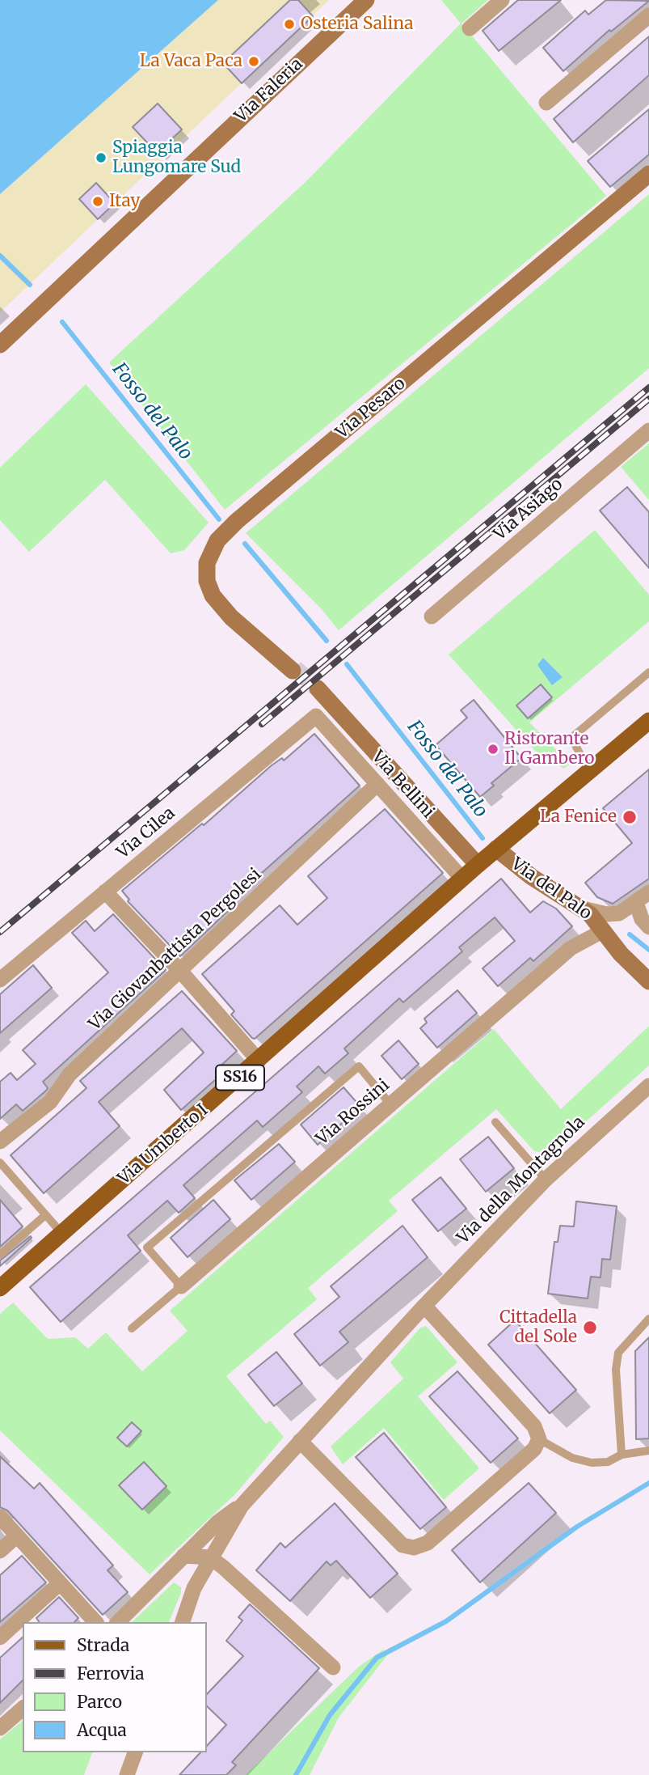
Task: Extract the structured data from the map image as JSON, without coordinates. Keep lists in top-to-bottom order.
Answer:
{
  "streets": {
    "main road": ["SS16", "Via Umberto I"],
    "street": [
      "Via Faleria",
      "Via Pesaro",
      "Via Asiago",
      "Via Bellini",
      "Via Cilea",
      "Via del Palo",
      "Via Giovanbattista Pergolesi",
      "Via Rossini",
      "Via della Montagnola"
    ]
  },
  "crossings": [
    ["Via Bellini", "Via Cilea"],
    ["Via Bellini", "Via Giovanbattista Pergolesi"],
    ["Via Bellini", "Via Umberto I"],
    ["Via del Palo", "SS16"],
    ["Via del Palo", "Via Rossini"],
    ["SS16", "Via Umberto I"]
  ],
  "water": ["Fosso del Palo"],
  "places": [
    "Osteria Salina",
    "La Vaca Paca",
    "Spiaggia Lungomare Sud",
    "Itay",
    "Ristorante Il Gambero",
    "La Fenice",
    "Cittadella del Sole"
  ],
  "legend": [
    "Strada",
    "Ferrovia",
    "Parco",
    "Acqua"
  ]
}
